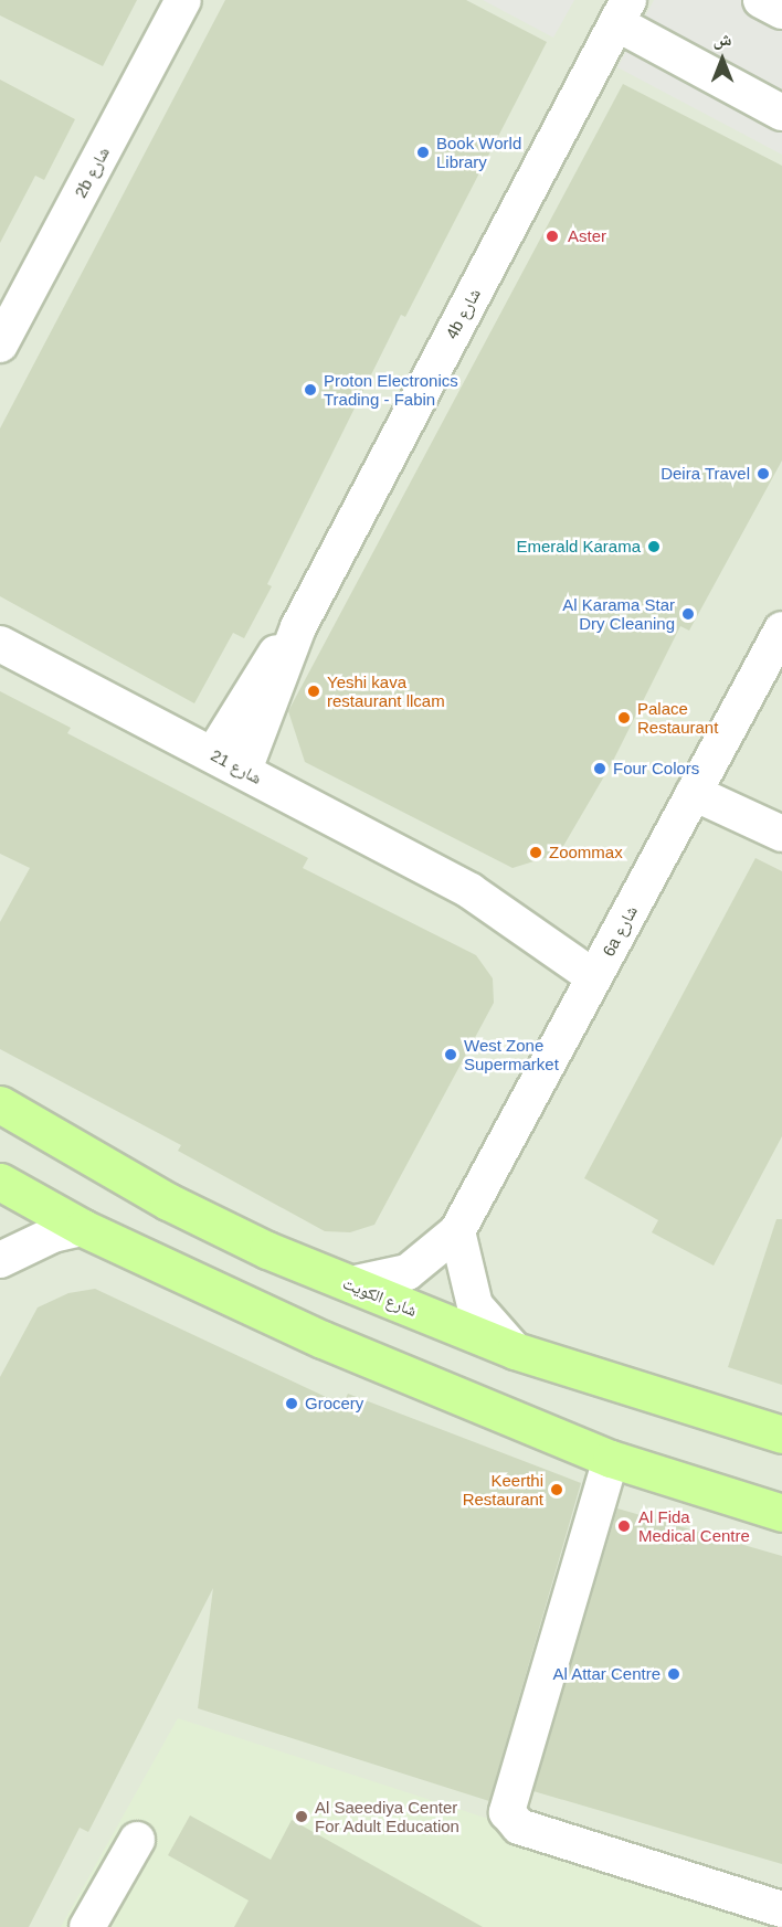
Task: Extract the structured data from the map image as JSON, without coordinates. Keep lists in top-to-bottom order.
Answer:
{
  "streets": {
    "main road": ["شارع الكويت"],
    "street": [
      "2b شارع",
      "4b شارع",
      "شارع 21",
      "6a شارع"
    ]
  },
  "crossings": [
    ["4b شارع", "شارع 21"],
    ["شارع 21", "6a شارع"],
    ["6a شارع", "شارع الكويت"]
  ],
  "places": [
    "Book World Library",
    "Aster",
    "Proton Electronics Trading - Fabin",
    "Deira Travel",
    "Emerald Karama",
    "Al Karama Star Dry Cleaning",
    "Yeshi kava restaurant llcam",
    "Palace Restaurant",
    "Four Colors",
    "Zoommax",
    "West Zone Supermarket",
    "Grocery",
    "Keerthi Restaurant",
    "Al Fida Medical Centre",
    "Al Attar Centre",
    "Al Saeediya Center For Adult Education"
  ],
  "north": "top"
}
